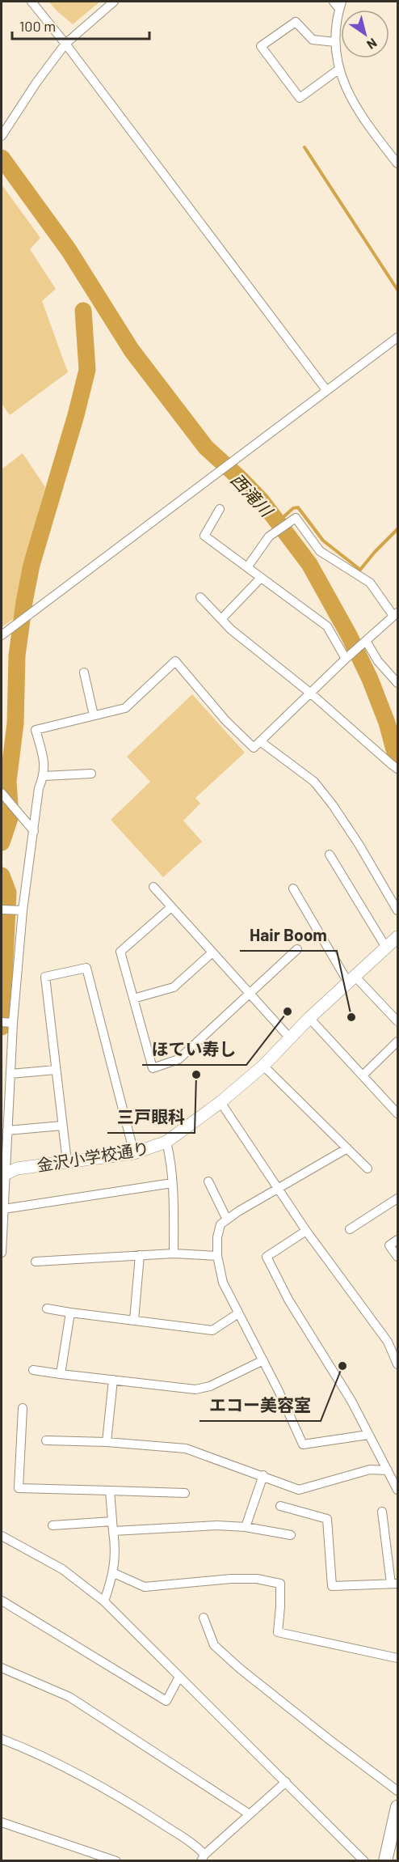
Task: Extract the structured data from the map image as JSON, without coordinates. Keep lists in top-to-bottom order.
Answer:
{
  "streets": {
    "street": ["金沢小学校通り"]
  },
  "water": ["西滝川"],
  "places": [
    "ほてい寿し",
    "Hair Boom",
    "三戸眼科",
    "エコー美容室"
  ],
  "scale_bar": "100 m",
  "north": "bottom right"
}
